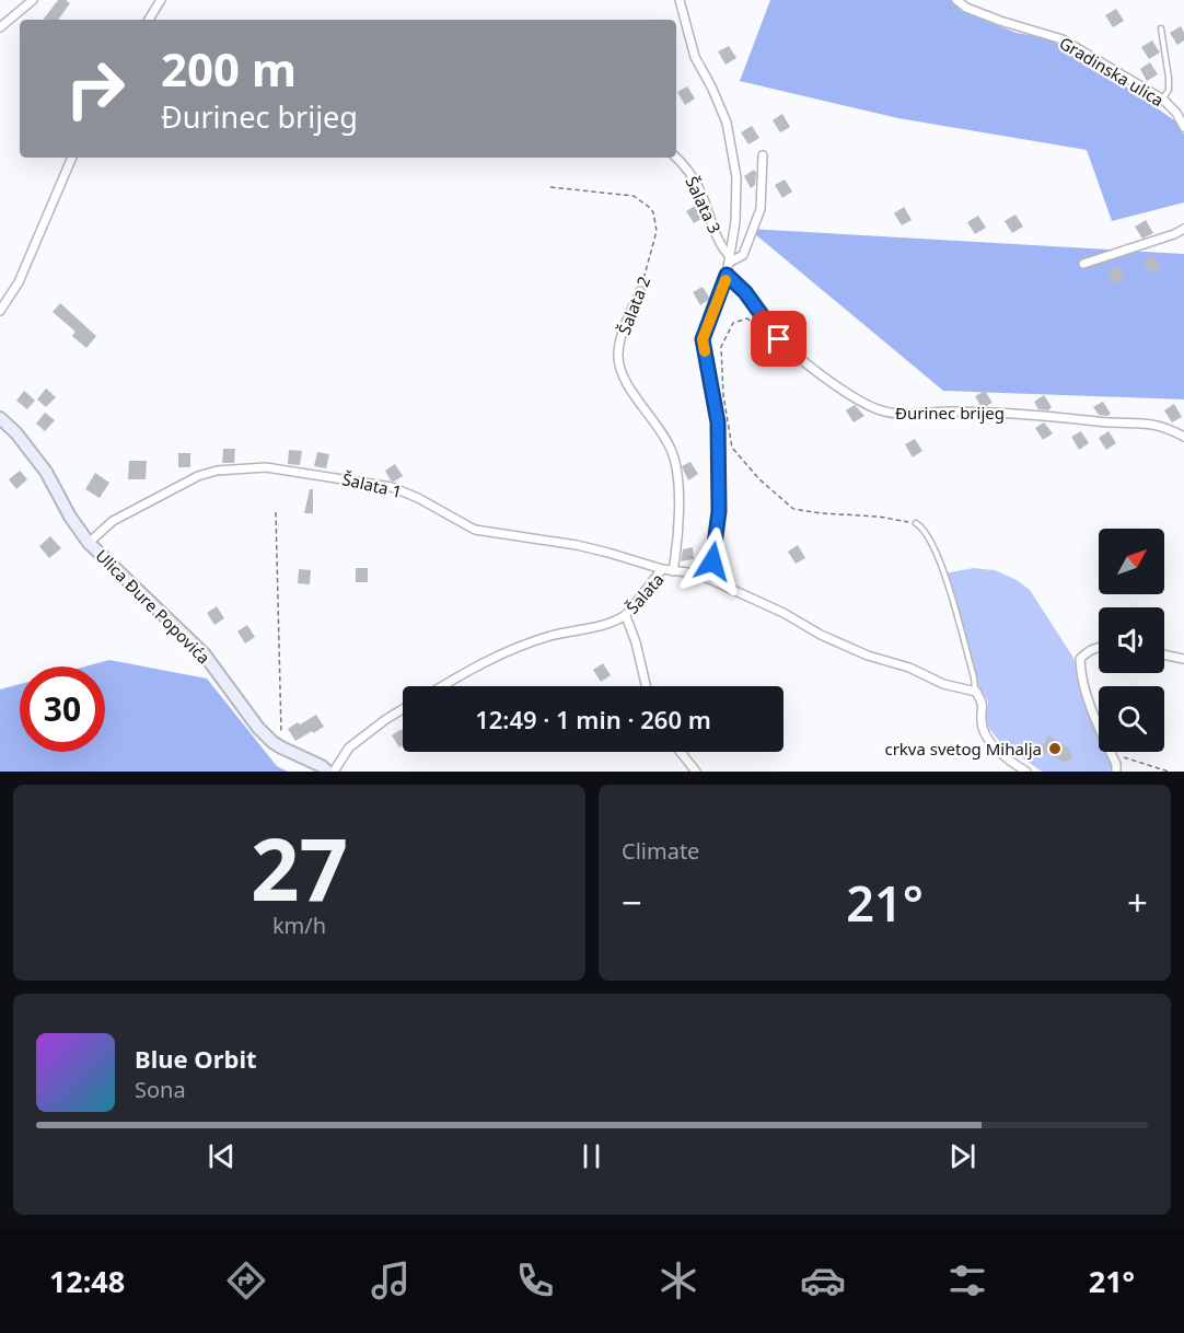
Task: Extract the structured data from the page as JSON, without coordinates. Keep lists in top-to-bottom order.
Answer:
{
  "streets": {
    "street": [
      "Gradinska ulica",
      "Šalata 3",
      "Šalata 2",
      "Đurinec brijeg",
      "Šalata 1",
      "Šalata",
      "Ulica Đure Popovića"
    ]
  },
  "crossings": [
    ["Šalata 2", "Šalata"],
    ["Šalata 1", "Šalata"],
    ["Šalata 1", "Ulica Đure Popovića"]
  ],
  "places": ["crkva svetog Mihalja"],
  "north": "top right",
  "page": {
    "turn": ["200 m", "Đurinec brijeg"],
    "limit": "30",
    "trip": "12:49 · 1 min · 260 m",
    "tile": [
      ["27", "km/h"],
      "Climate"
    ],
    "heat": ["−", "21°", "+"],
    "song": ["Blue Orbit", "Sona"],
    "tabs": ["12:48", "21°"]
  }
}
